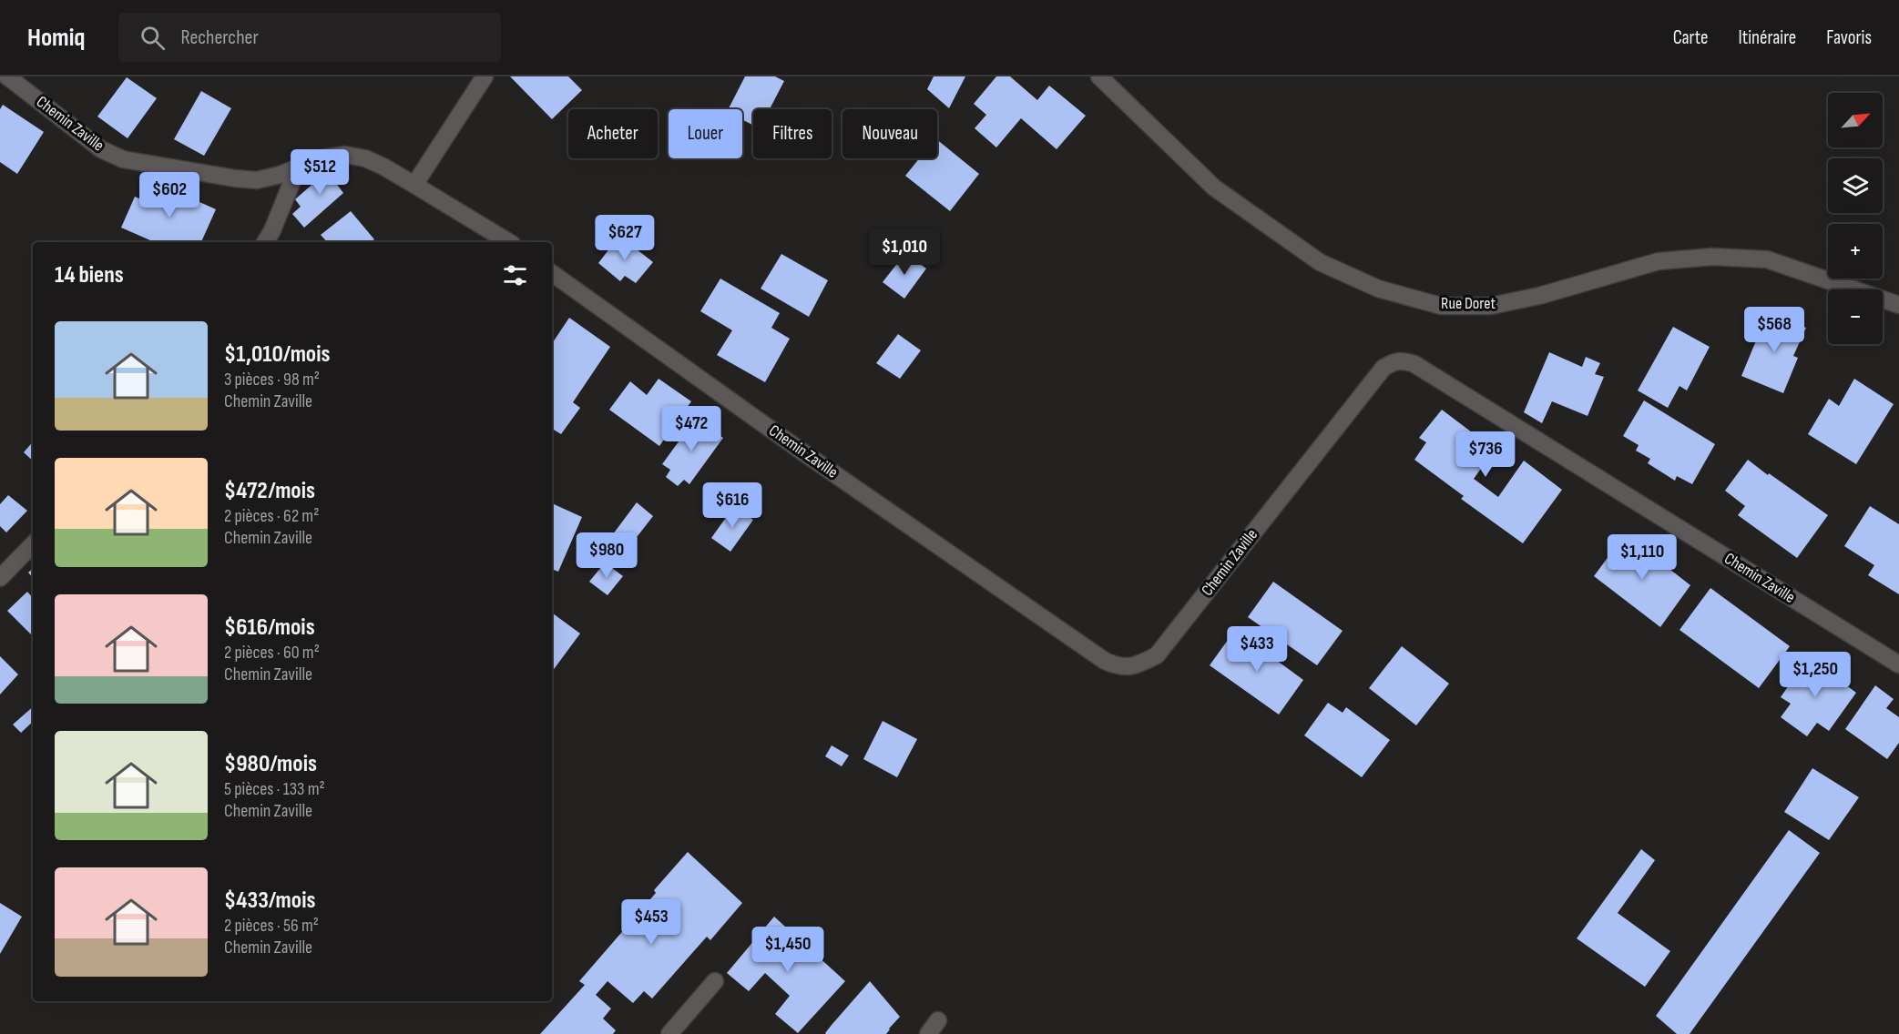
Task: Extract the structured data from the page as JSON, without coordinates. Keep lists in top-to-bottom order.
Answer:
{
  "streets": {
    "street": ["Chemin Zaville", "Rue Doret"]
  },
  "north": "top right",
  "page": {
    "header": "Homiq",
    "search": "Rechercher",
    "nav": ["Carte", "Itinéraire", "Favoris"],
    "map_buttons": ["+", "−"],
    "chip": [
      "Acheter",
      "Louer",
      "Filtres",
      "Nouveau"
    ],
    "price": [
      "$512",
      "$602",
      "$627",
      "$1,010",
      "$568",
      "$472",
      "$736",
      "$616",
      "$980",
      "$1,110",
      "$433",
      "$1,250",
      "$453",
      "$1,450"
    ],
    "heading": "14 biens",
    "list": [
      {
        "name": "$1,010/mois",
        "note": "3 pièces · 98 m² · Chemin Zaville"
      },
      {
        "name": "$472/mois",
        "note": "2 pièces · 62 m² · Chemin Zaville"
      },
      {
        "name": "$616/mois",
        "note": "2 pièces · 60 m² · Chemin Zaville"
      },
      {
        "name": "$980/mois",
        "note": "5 pièces · 133 m² · Chemin Zaville"
      },
      {
        "name": "$433/mois",
        "note": "2 pièces · 56 m² · Chemin Zaville"
      }
    ]
  }
}
